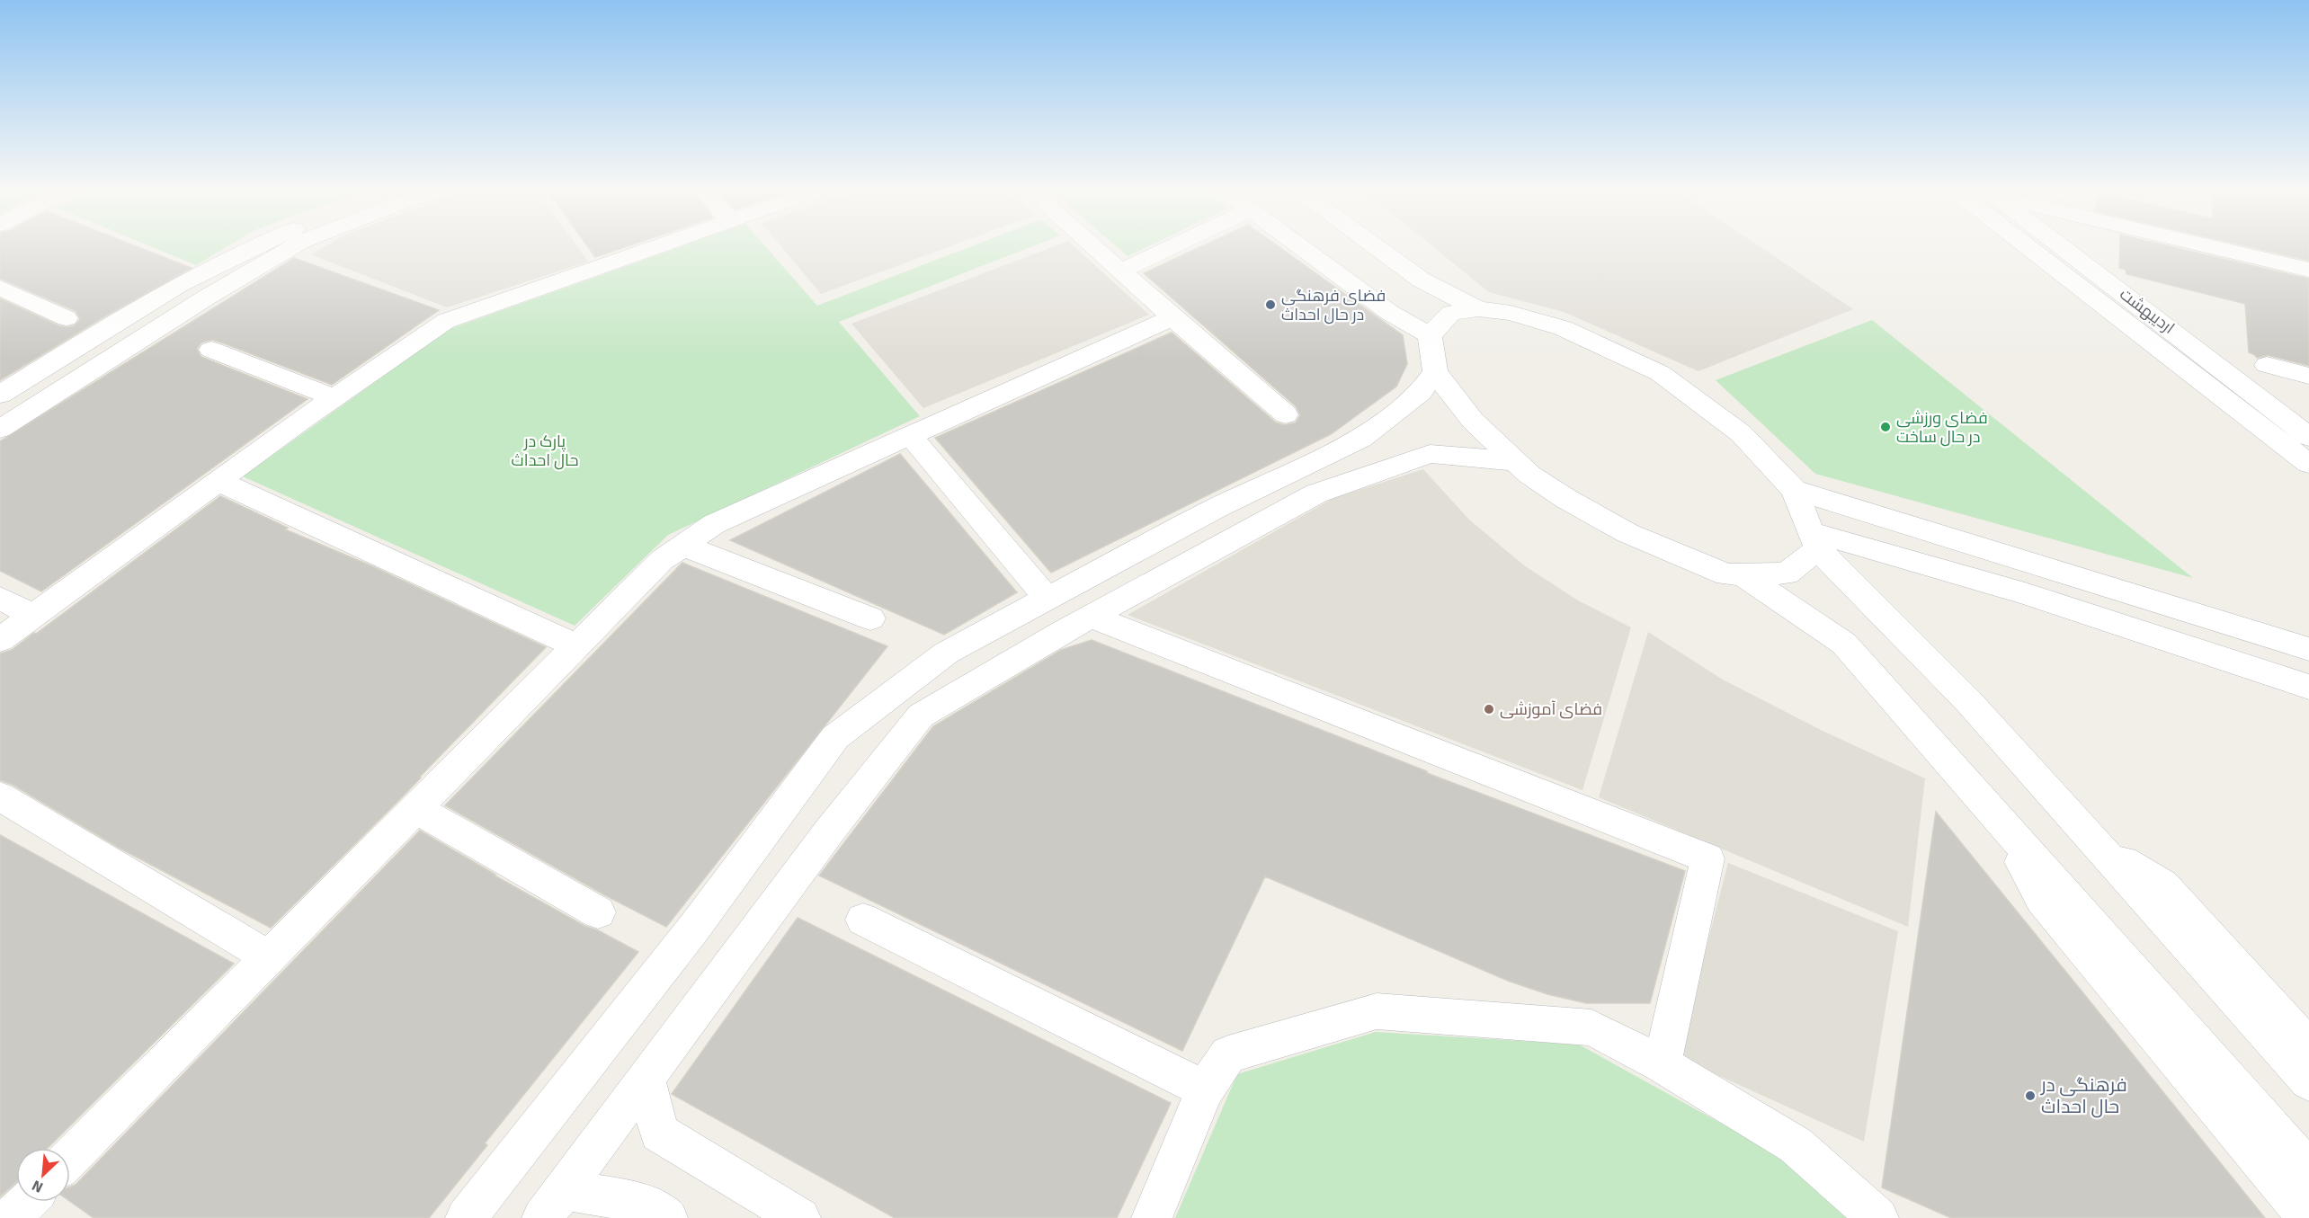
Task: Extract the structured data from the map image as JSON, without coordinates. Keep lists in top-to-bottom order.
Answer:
{
  "streets": {
    "street": ["اردیبهشت"]
  },
  "parks": ["پارک در حال احداث"],
  "places": [
    "فضای فرهنگی در حال احداث",
    "فضای ورزشی در حال ساخت",
    "فضای آموزشی",
    "فرهنگی در حال احداث"
  ],
  "north": "bottom left"
}
